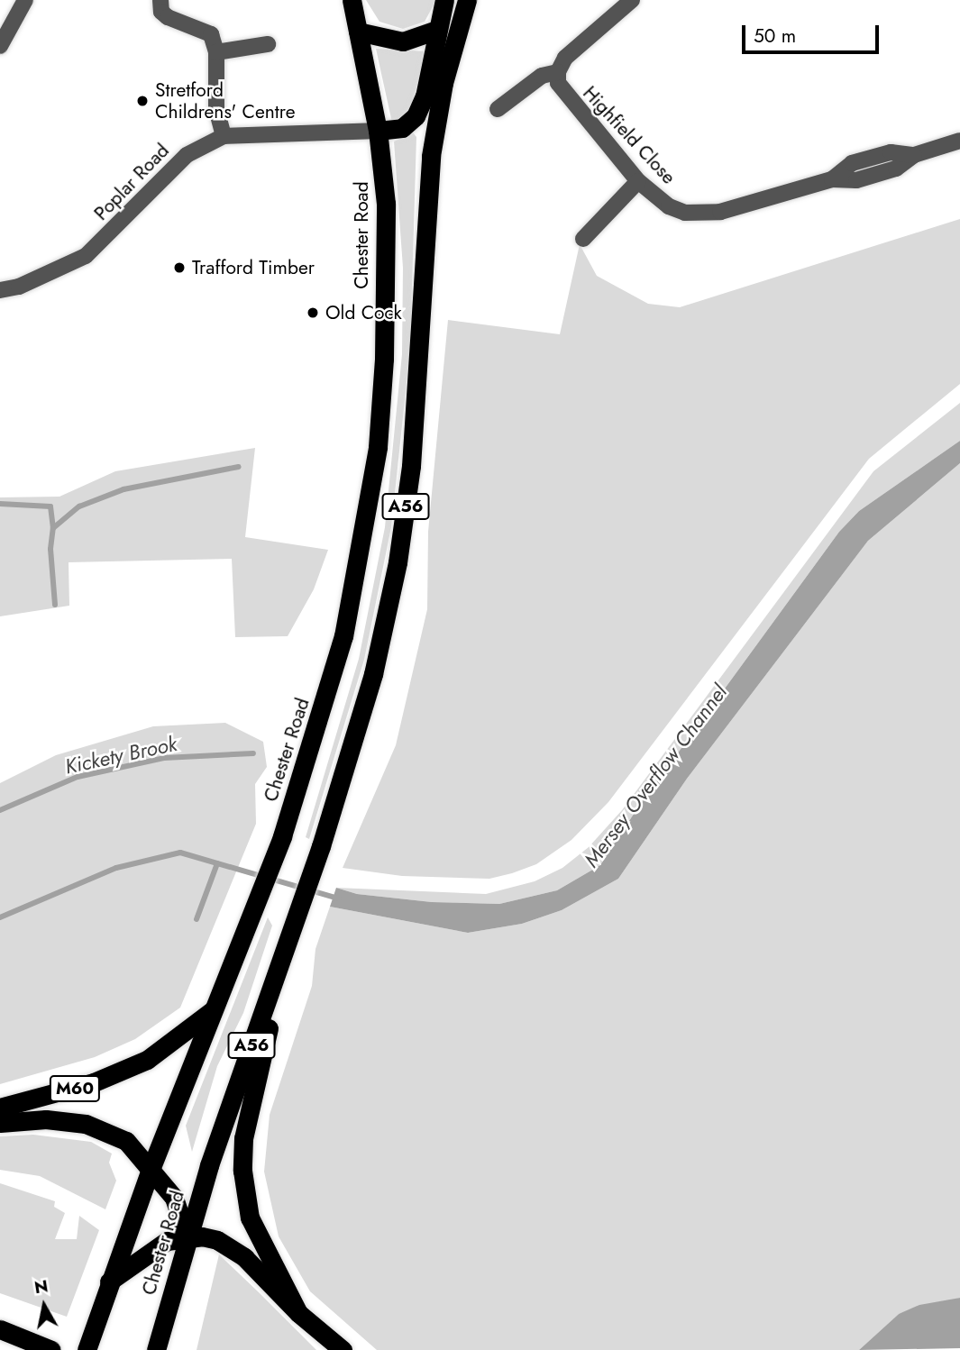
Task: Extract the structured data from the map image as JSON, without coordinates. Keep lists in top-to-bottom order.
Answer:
{
  "streets": {
    "highway": ["Chester Road", "A56", "M60"],
    "street": ["Highfield Close", "Poplar Road"]
  },
  "crossings": [
    ["Poplar Road", "Chester Road"],
    ["Chester Road", "M60"]
  ],
  "water": ["Kickety Brook", "Mersey Overflow Channel"],
  "places": ["Stretford Childrens' Centre", "Trafford Timber", "Old Cock"],
  "scale_bar": "50 m",
  "north": "top"
}
